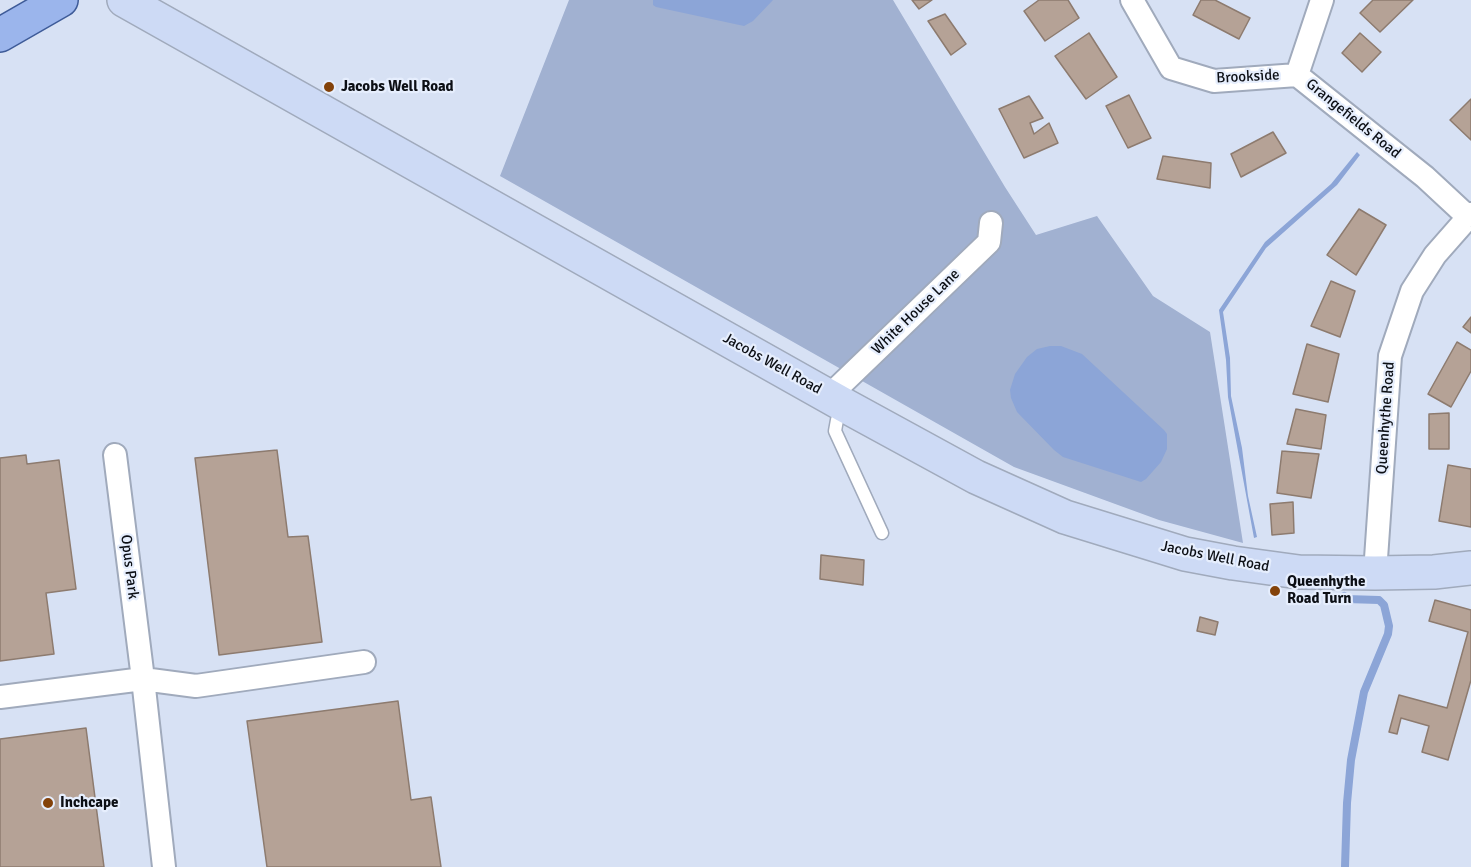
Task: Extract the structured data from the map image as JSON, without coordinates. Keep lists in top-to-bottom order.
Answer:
{
  "streets": {
    "street": [
      "Brookside",
      "Grangefields Road",
      "White House Lane",
      "Jacobs Well Road",
      "Queenhythe Road",
      "Opus Park"
    ]
  },
  "crossings": [
    ["Brookside", "Grangefields Road"],
    ["Grangefields Road", "Queenhythe Road"],
    ["White House Lane", "Jacobs Well Road"],
    ["Jacobs Well Road", "Queenhythe Road"]
  ],
  "places": ["Jacobs Well Road", "Queenhythe Road Turn", "Inchcape"]
}
